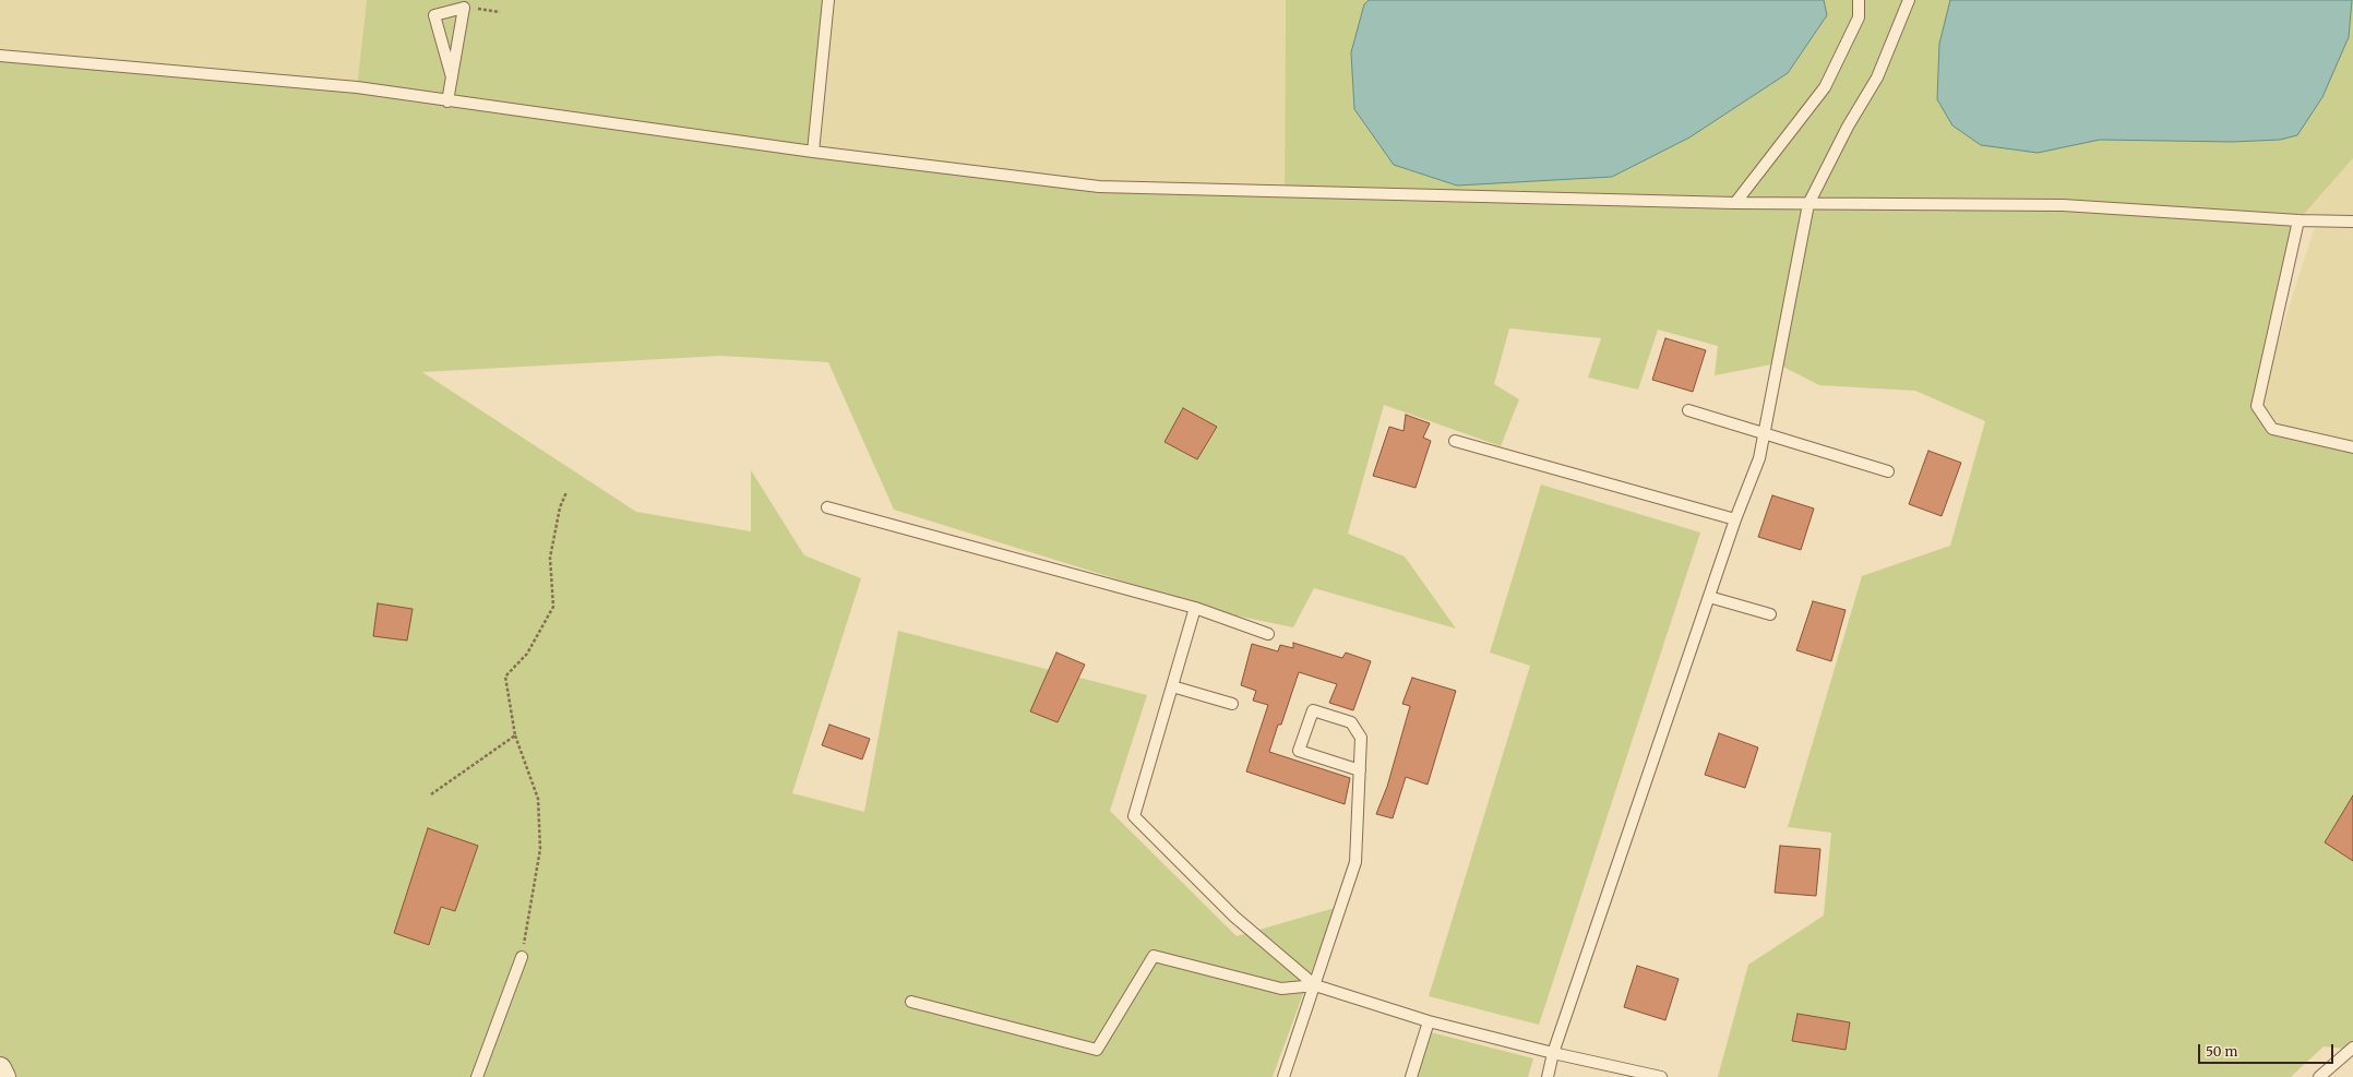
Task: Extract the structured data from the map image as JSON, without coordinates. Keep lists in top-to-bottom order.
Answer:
{
  "scale_bar": "50 m"
}
